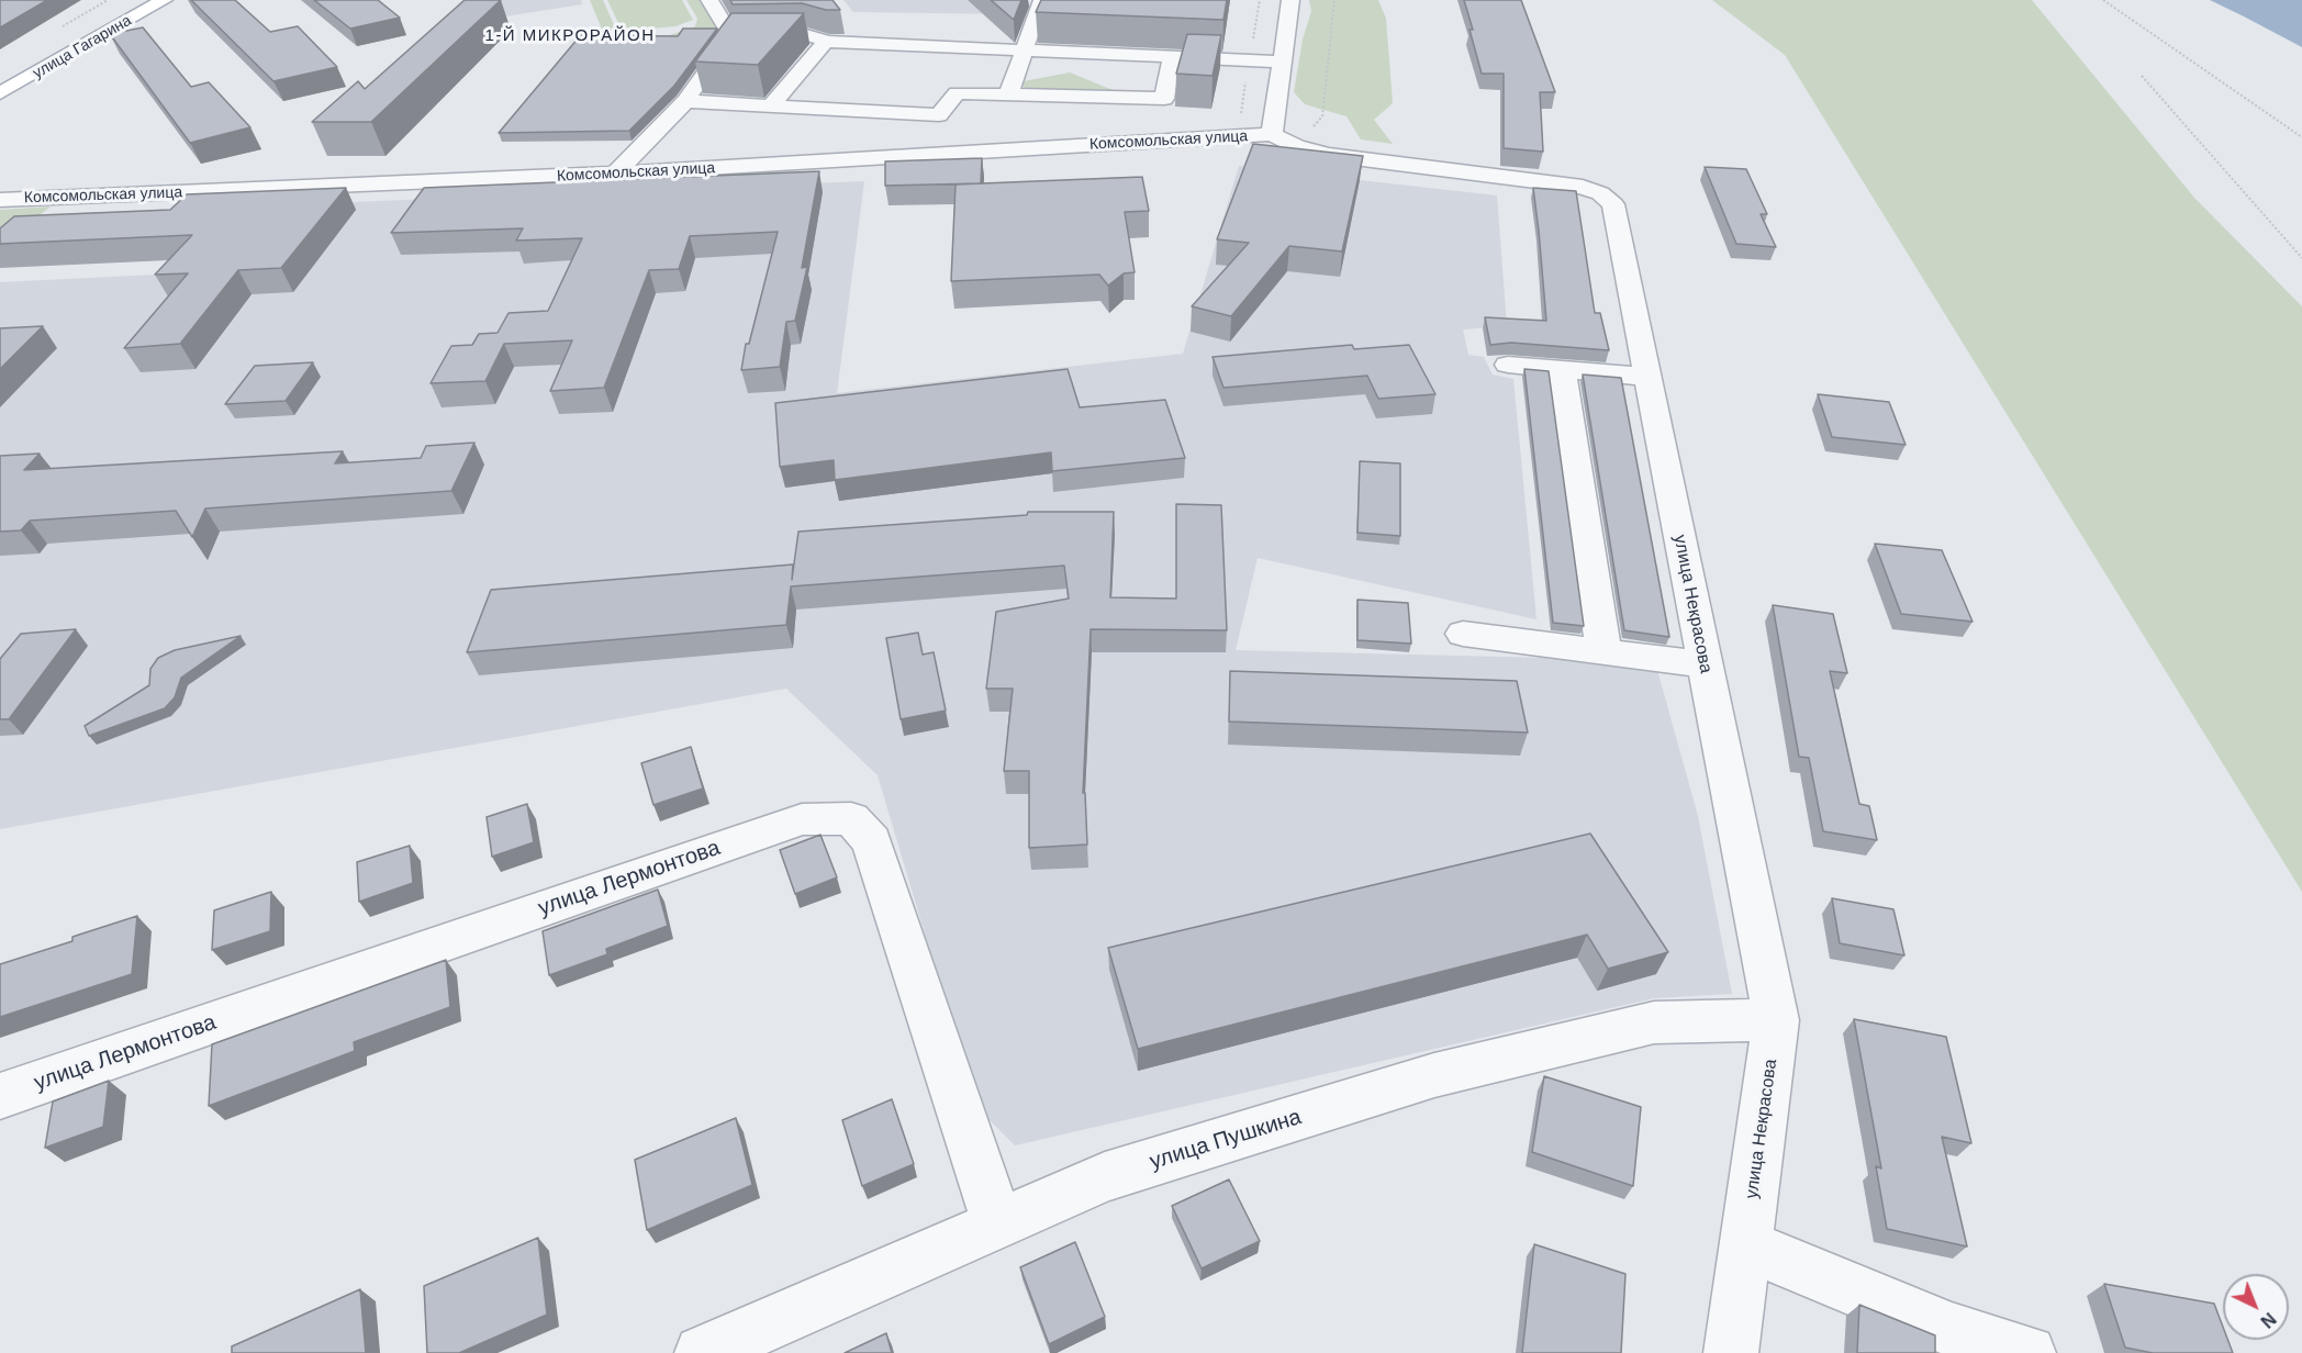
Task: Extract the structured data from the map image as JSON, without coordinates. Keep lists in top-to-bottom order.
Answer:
{
  "streets": {
    "main road": ["улица Гагарина"],
    "street": [
      "Комсомольская улица",
      "улица Некрасова",
      "улица Лермонтова",
      "улица Пушкина"
    ]
  },
  "crossings": [
    ["Комсомольская улица", "улица Некрасова"],
    ["улица Некрасова", "улица Пушкина"],
    ["улица Лермонтова", "улица Пушкина"]
  ],
  "districts": ["1-Й МИКРОРАЙОН"],
  "north": "bottom right"
}
